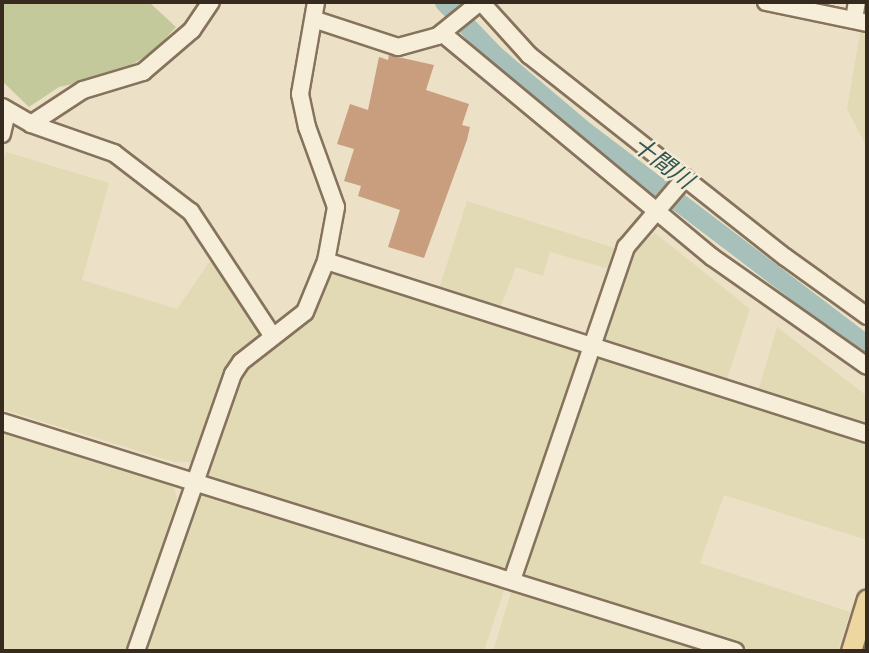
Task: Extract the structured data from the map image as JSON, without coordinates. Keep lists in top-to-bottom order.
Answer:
{
  "water": ["十間川"]
}
